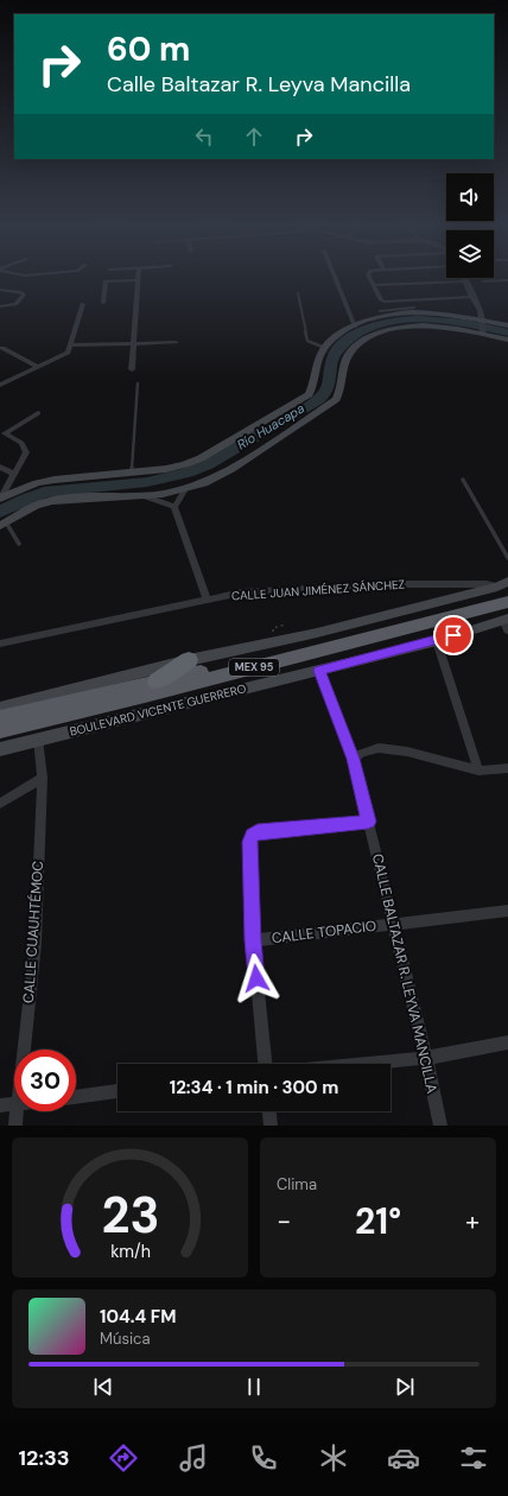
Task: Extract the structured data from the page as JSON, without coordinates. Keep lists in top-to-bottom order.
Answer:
{
  "streets": {
    "highway": ["MEX 95", "BOULEVARD VICENTE GUERRERO"],
    "street": [
      "CALLE JUAN JIMÉNEZ SÁNCHEZ",
      "CALLE CUAUHTÉMOC",
      "CALLE TOPACIO",
      "CALLE BALTAZAR R. LEYVA MANCILLA"
    ]
  },
  "crossings": [
    ["CALLE JUAN JIMÉNEZ SÁNCHEZ", "MEX 95"],
    ["BOULEVARD VICENTE GUERRERO", "CALLE CUAUHTÉMOC"],
    ["BOULEVARD VICENTE GUERRERO", "CALLE BALTAZAR R. LEYVA MANCILLA"],
    ["CALLE TOPACIO", "CALLE BALTAZAR R. LEYVA MANCILLA"]
  ],
  "water": ["Río Huacapa"],
  "page": {
    "turn": ["60 m", "Calle Baltazar R. Leyva Mancilla"],
    "limit": "30",
    "trip": "12:34 · 1 min · 300 m",
    "tile": "Clima",
    "heat": ["−", "21°", "+"],
    "song": ["104.4 FM", "Música"],
    "tabs": "12:33",
    "gauge": ["23", "km/h"]
  }
}
